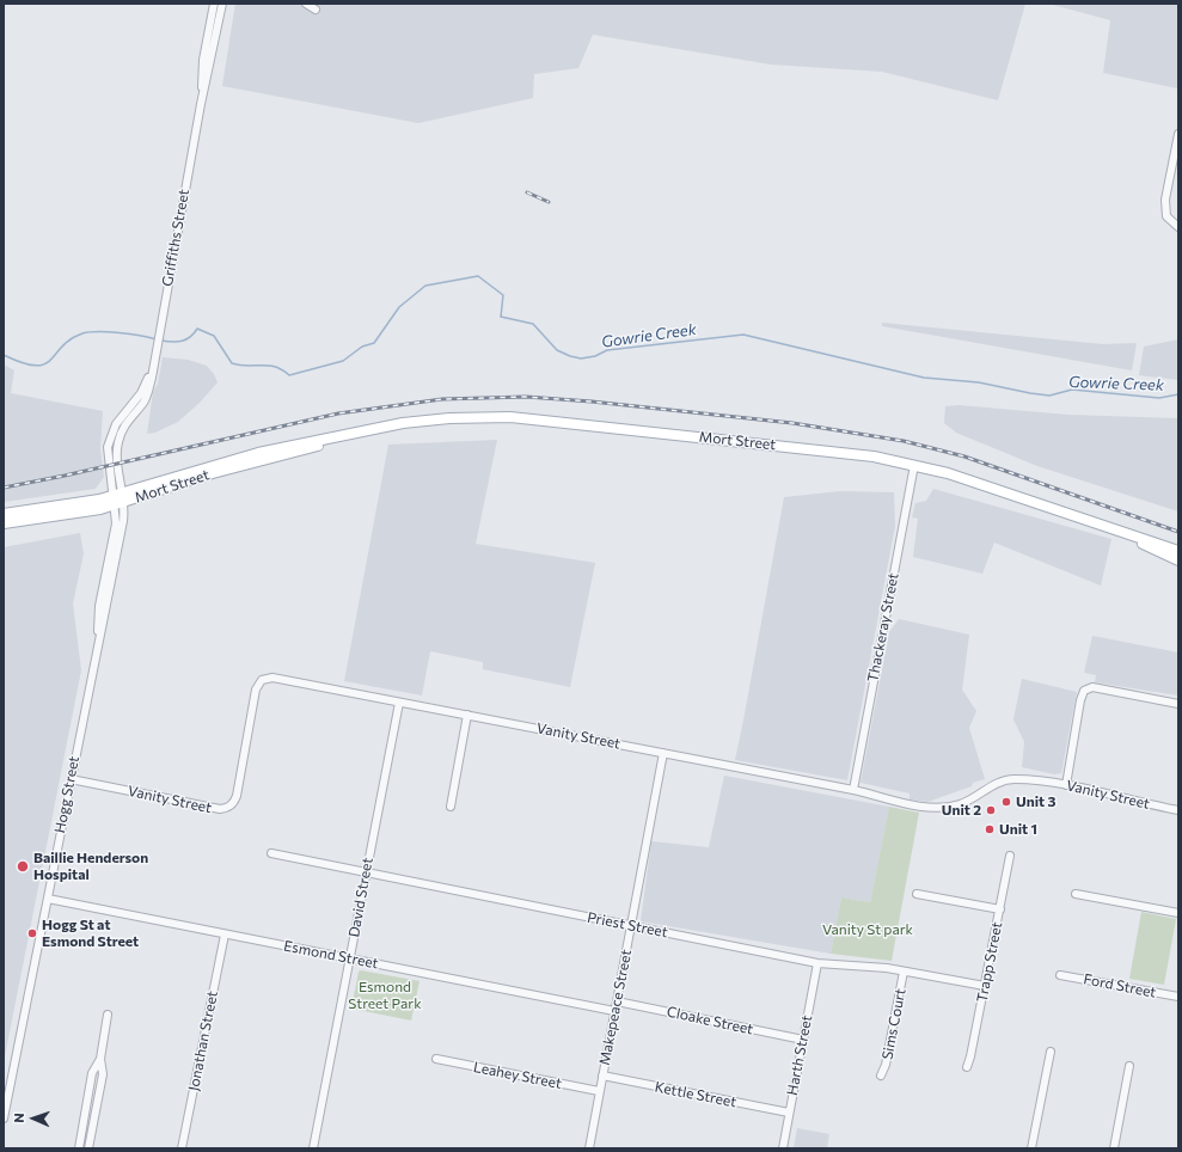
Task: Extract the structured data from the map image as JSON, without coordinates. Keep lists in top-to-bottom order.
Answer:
{
  "streets": {
    "main road": ["Mort Street"],
    "street": [
      "Griffiths Street",
      "Thackeray Street",
      "Vanity Street",
      "Hogg Street",
      "David Street",
      "Priest Street",
      "Esmond Street",
      "Trapp Street",
      "Ford Street",
      "Makepeace Street",
      "Cloake Street",
      "Sims Court",
      "Jonathan Street",
      "Harth Street",
      "Leahey Street",
      "Kettle Street"
    ]
  },
  "crossings": [
    ["Griffiths Street", "Mort Street"],
    ["Griffiths Street", "Hogg Street"],
    ["Mort Street", "Thackeray Street"],
    ["Mort Street", "Hogg Street"],
    ["Thackeray Street", "Vanity Street"],
    ["Vanity Street", "Hogg Street"],
    ["Vanity Street", "David Street"],
    ["Vanity Street", "Makepeace Street"],
    ["Hogg Street", "Esmond Street"],
    ["David Street", "Priest Street"],
    ["David Street", "Esmond Street"],
    ["Priest Street", "Trapp Street"],
    ["Priest Street", "Makepeace Street"],
    ["Priest Street", "Sims Court"],
    ["Priest Street", "Harth Street"],
    ["Esmond Street", "Makepeace Street"],
    ["Esmond Street", "Jonathan Street"],
    ["Makepeace Street", "Cloake Street"],
    ["Makepeace Street", "Leahey Street"],
    ["Makepeace Street", "Kettle Street"],
    ["Cloake Street", "Harth Street"],
    ["Harth Street", "Kettle Street"]
  ],
  "water": ["Gowrie Creek"],
  "parks": ["Vanity St park", "Esmond Street Park"],
  "places": [
    "Unit 3",
    "Unit 2",
    "Unit 1",
    "Baillie Henderson Hospital",
    "Hogg St at Esmond Street"
  ],
  "north": "left"
}
